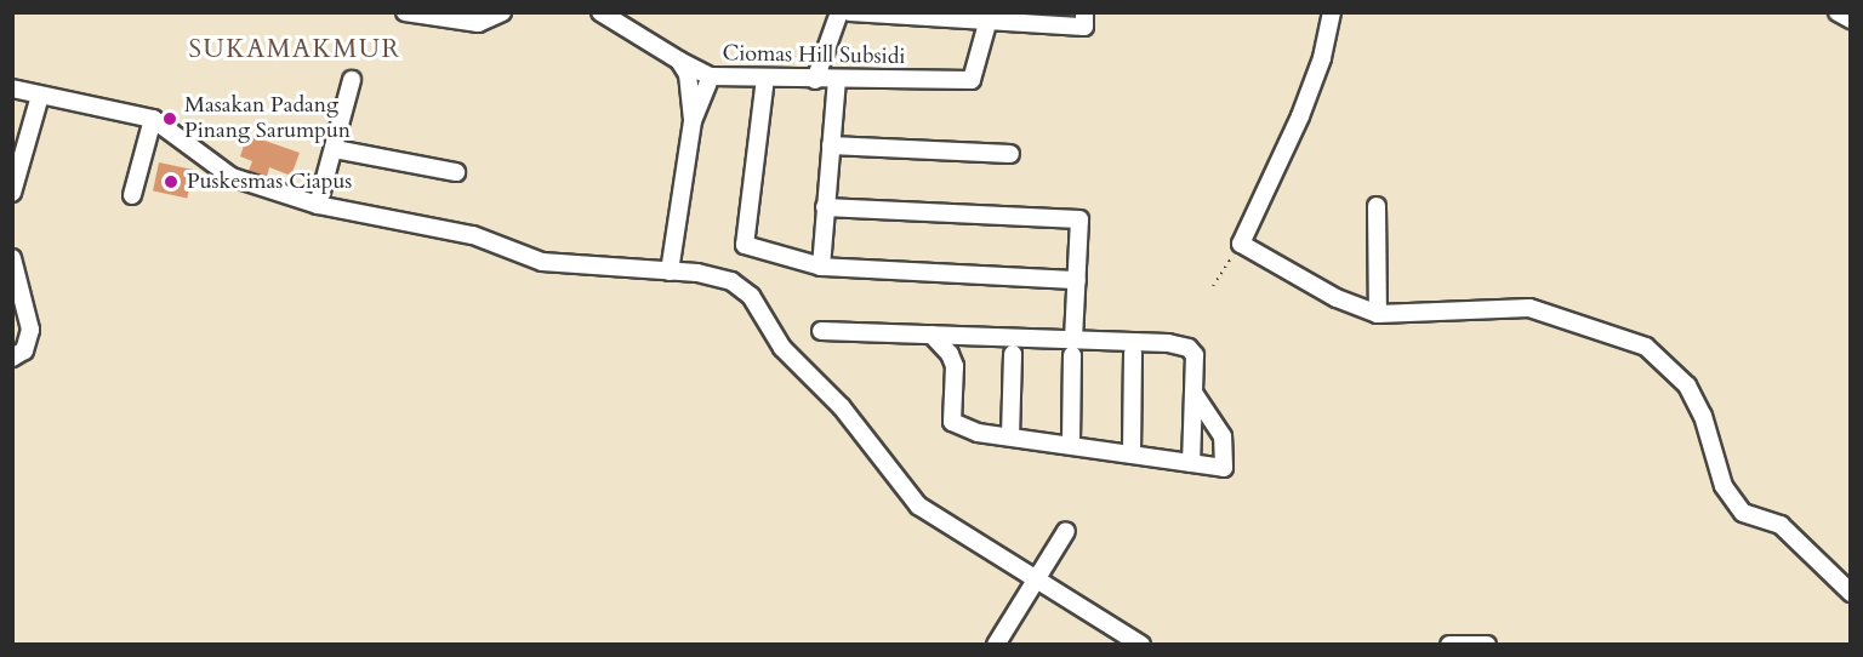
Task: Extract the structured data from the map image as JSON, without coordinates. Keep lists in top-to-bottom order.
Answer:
{
  "streets": {
    "street": ["Ciomas Hill Subsidi"]
  },
  "districts": ["SUKAMAKMUR"],
  "places": ["Masakan Padang Pinang Sarumpun", "Puskesmas Ciapus"]
}
